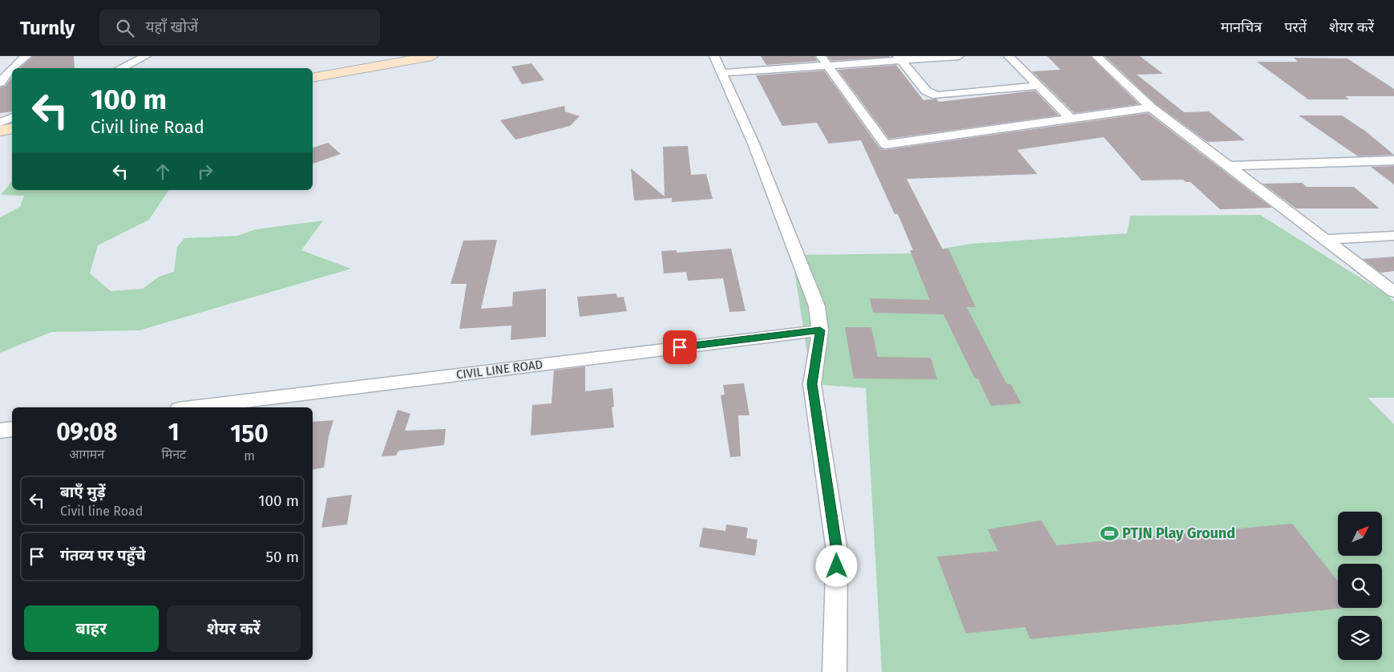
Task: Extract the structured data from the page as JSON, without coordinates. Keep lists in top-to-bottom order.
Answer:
{
  "streets": {
    "street": ["CIVIL LINE ROAD"]
  },
  "places": {
    "sports": ["PTJN Play Ground"]
  },
  "north": "top right",
  "page": {
    "header": "Turnly",
    "search": "यहाँ खोजें",
    "nav": ["मानचित्र", "परतें", "शेयर करें"],
    "turn": ["100 m", "Civil line Road"],
    "eta": [
      "09:08",
      "आगमन",
      "1",
      "मिनट",
      "150",
      "m"
    ],
    "list": [
      {
        "name": "बाएँ मुड़ें",
        "note": "Civil line Road",
        "value": "100 m"
      },
      {
        "name": "गंतव्य पर पहुँचे",
        "value": "50 m"
      }
    ],
    "buttons": ["बाहर", "शेयर करें"]
  }
}
